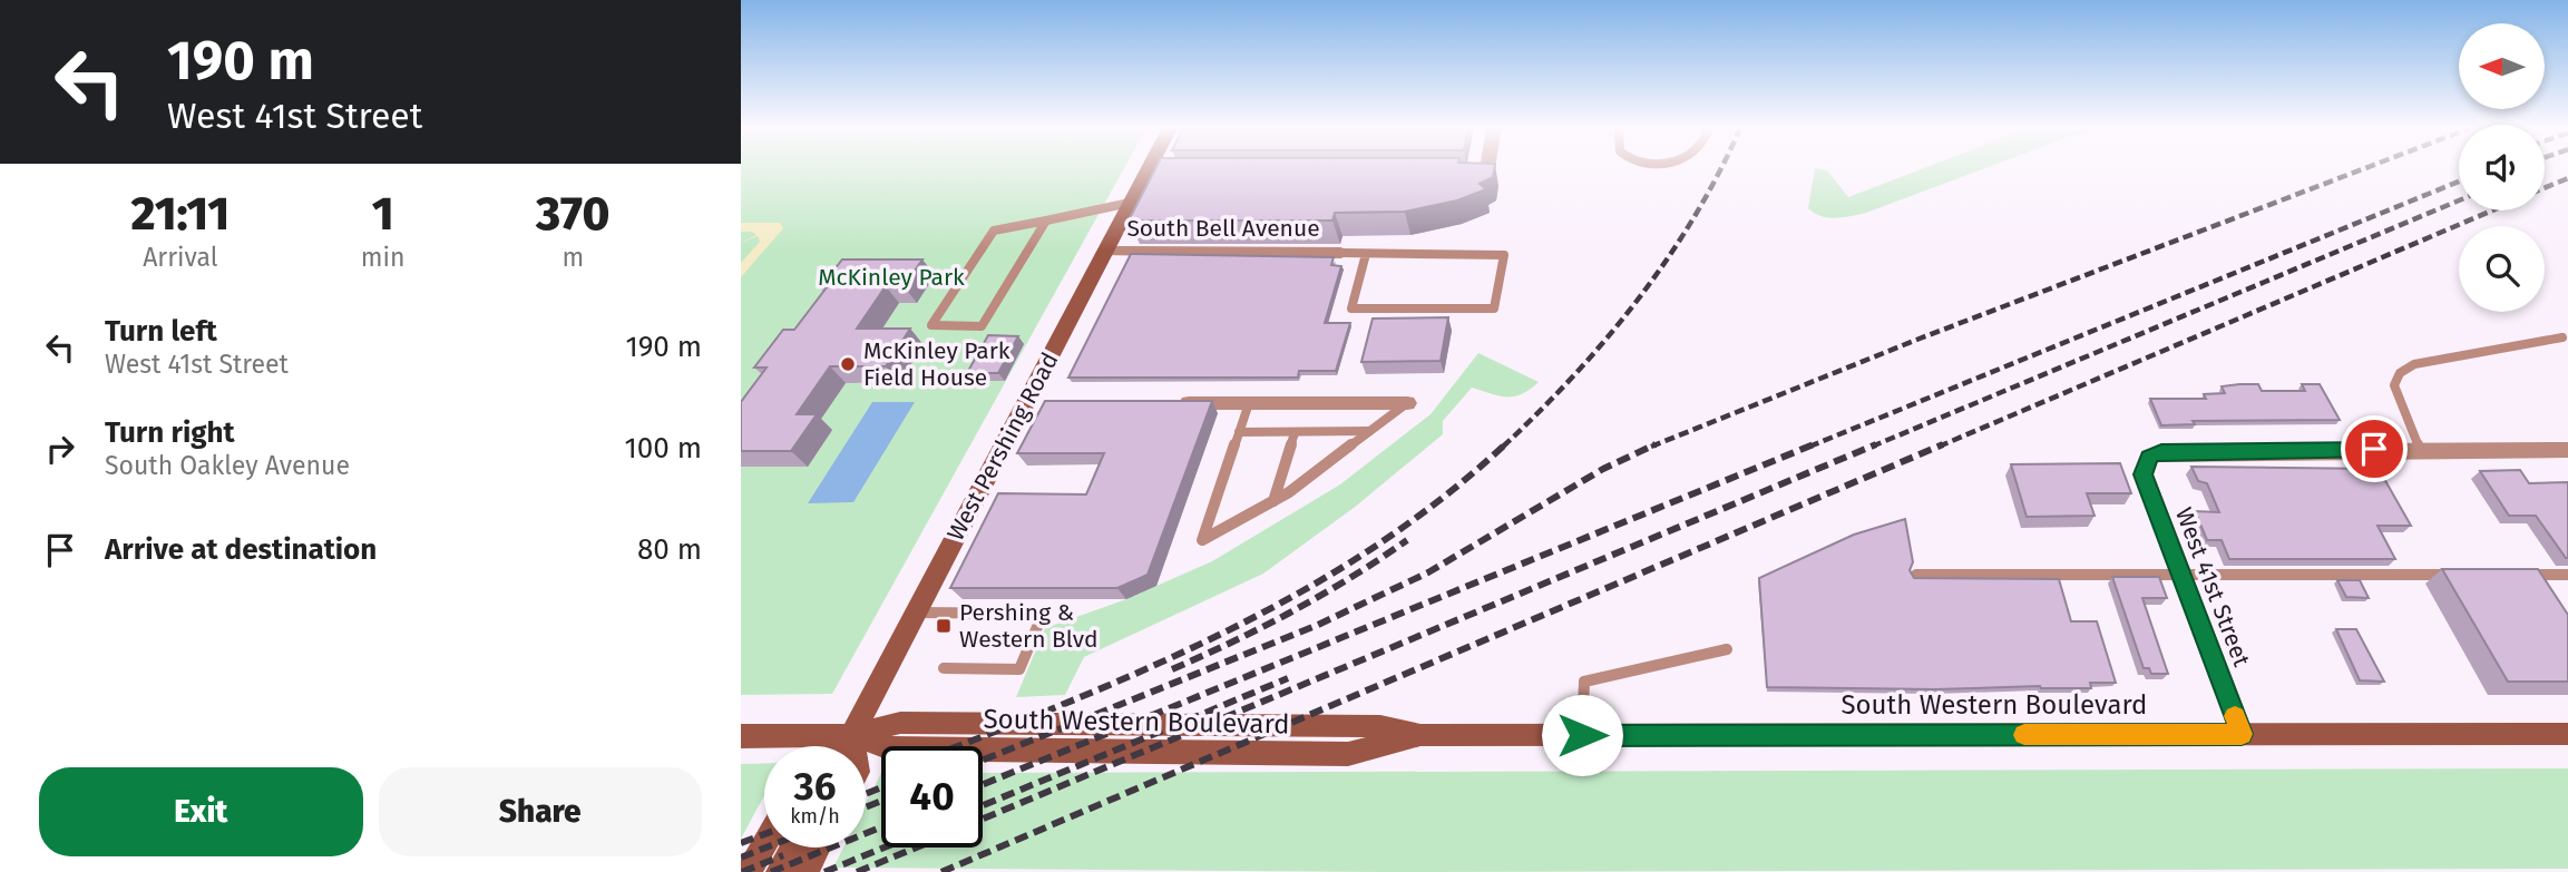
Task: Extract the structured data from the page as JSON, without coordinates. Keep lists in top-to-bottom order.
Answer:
{
  "streets": {
    "street": [
      "South Bell Avenue",
      "West Pershing Road",
      "West 41st Street",
      "South Western Boulevard"
    ]
  },
  "crossings": [
    ["South Bell Avenue", "West Pershing Road"],
    ["West Pershing Road", "South Western Boulevard"],
    ["West 41st Street", "South Western Boulevard"]
  ],
  "parks": ["McKinley Park"],
  "places": {
    "other": ["McKinley Park Field House"],
    "transit": ["Pershing & Western Blvd"]
  },
  "north": "left",
  "page": {
    "turn": ["190 m", "West 41st Street"],
    "eta": [
      "21:11",
      "Arrival",
      "1",
      "min",
      "370",
      "m"
    ],
    "list": [
      {
        "name": "Turn left",
        "note": "West 41st Street",
        "value": "190 m"
      },
      {
        "name": "Turn right",
        "note": "South Oakley Avenue",
        "value": "100 m"
      },
      {
        "name": "Arrive at destination",
        "value": "80 m"
      }
    ],
    "speed": "36 km/h",
    "limit": "40",
    "buttons": ["Exit", "Share"]
  }
}
